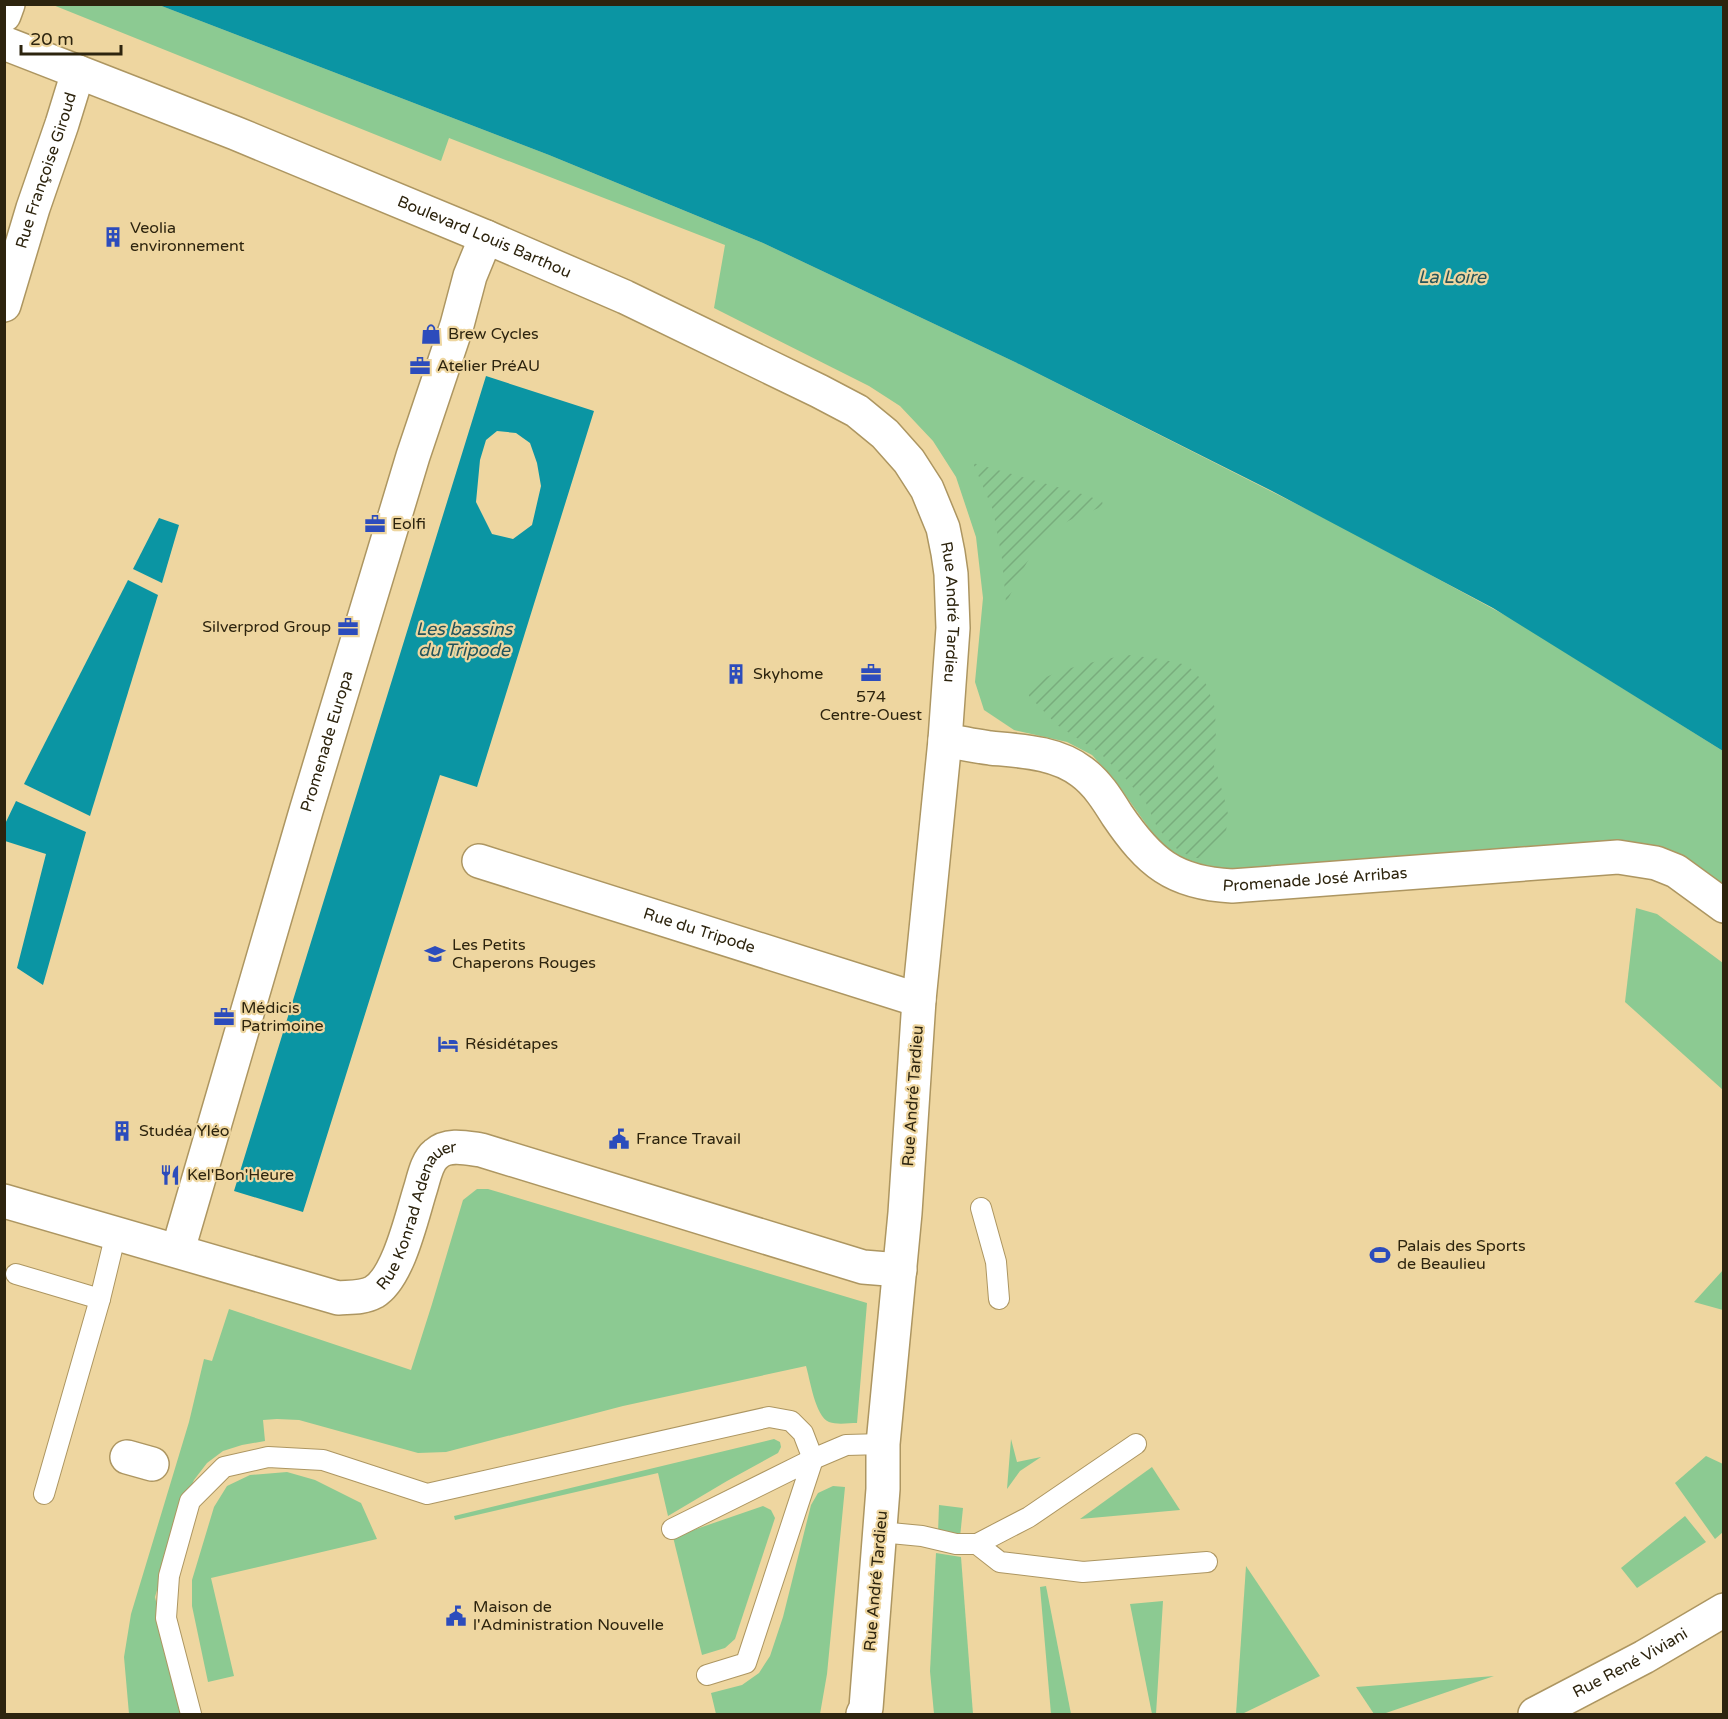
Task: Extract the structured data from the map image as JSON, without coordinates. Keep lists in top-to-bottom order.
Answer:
{
  "streets": {
    "street": [
      "Rue Françoise Giroud",
      "Boulevard Louis Barthou",
      "Rue André Tardieu",
      "Promenade Europa",
      "Promenade José Arribas",
      "Rue du Tripode",
      "Rue Konrad Adenauer",
      "Rue René Viviani"
    ]
  },
  "crossings": [
    ["Rue Françoise Giroud", "Boulevard Louis Barthou"],
    ["Boulevard Louis Barthou", "Rue André Tardieu"],
    ["Boulevard Louis Barthou", "Promenade Europa"],
    ["Rue André Tardieu", "Promenade José Arribas"],
    ["Rue André Tardieu", "Rue du Tripode"],
    ["Rue André Tardieu", "Rue Konrad Adenauer"],
    ["Promenade Europa", "Rue Konrad Adenauer"]
  ],
  "water": ["La Loire", "Les bassins du Tripode"],
  "places": {
    "building": ["Veolia environnement", "Skyhome", "Studéa Yléo"],
    "shop": ["Brew Cycles"],
    "office": [
      "Atelier PréAU",
      "Eolfi",
      "Silverprod Group",
      "574 Centre-Ouest",
      "Médicis Patrimoine"
    ],
    "school or university": ["Les Petits Chaperons Rouges"],
    "hotel": ["Résidétapes"],
    "public building": ["France Travail", "Maison de l'Administration Nouvelle"],
    "restaurant": ["Kel'Bon'Heure"],
    "sports": ["Palais des Sports de Beaulieu"]
  },
  "scale_bar": "20 m"
}
